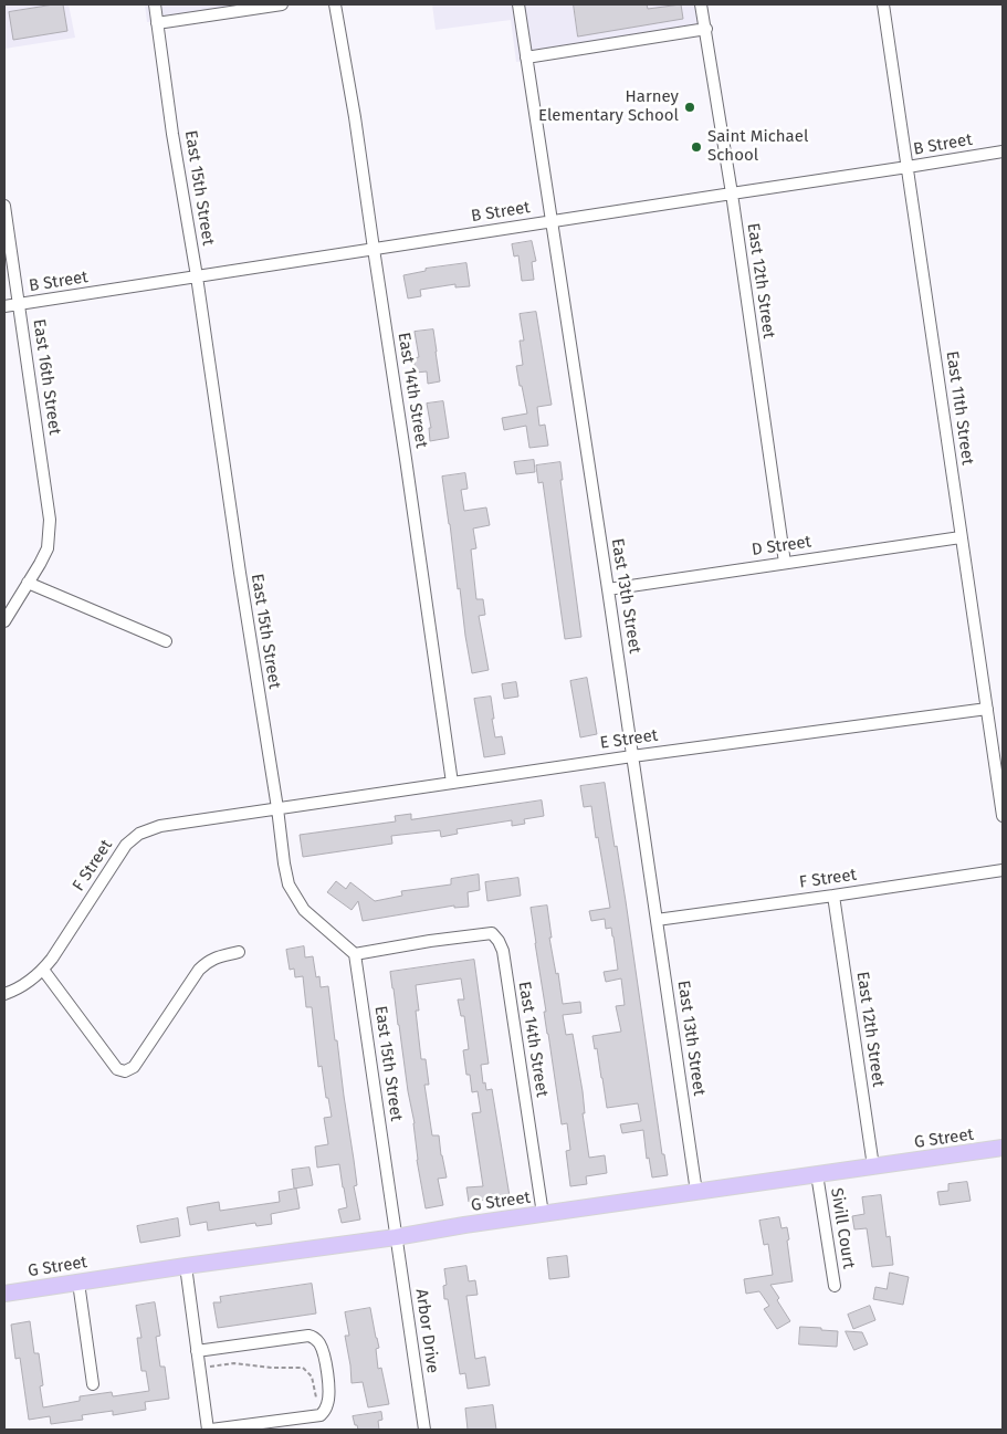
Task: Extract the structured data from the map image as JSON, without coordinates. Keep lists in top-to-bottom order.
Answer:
{
  "streets": {
    "main road": ["G Street"],
    "street": [
      "B Street",
      "East 15th Street",
      "East 12th Street",
      "East 16th Street",
      "East 14th Street",
      "East 11th Street",
      "D Street",
      "East 13th Street",
      "E Street",
      "F Street",
      "Sivill Court",
      "Arbor Drive"
    ]
  },
  "crossings": [
    ["B Street", "East 15th Street"],
    ["B Street", "East 12th Street"],
    ["B Street", "East 16th Street"],
    ["B Street", "East 14th Street"],
    ["B Street", "East 11th Street"],
    ["B Street", "East 13th Street"],
    ["East 15th Street", "East 14th Street"],
    ["East 15th Street", "E Street"],
    ["East 15th Street", "F Street"],
    ["East 15th Street", "G Street"],
    ["East 15th Street", "Arbor Drive"],
    ["East 12th Street", "D Street"],
    ["East 12th Street", "F Street"],
    ["East 12th Street", "G Street"],
    ["East 14th Street", "E Street"],
    ["East 14th Street", "G Street"],
    ["East 11th Street", "D Street"],
    ["East 11th Street", "E Street"],
    ["D Street", "East 13th Street"],
    ["East 13th Street", "E Street"],
    ["East 13th Street", "F Street"],
    ["East 13th Street", "G Street"],
    ["E Street", "F Street"],
    ["G Street", "Sivill Court"],
    ["G Street", "Arbor Drive"]
  ],
  "places": ["Harney Elementary School", "Saint Michael School"]
}
